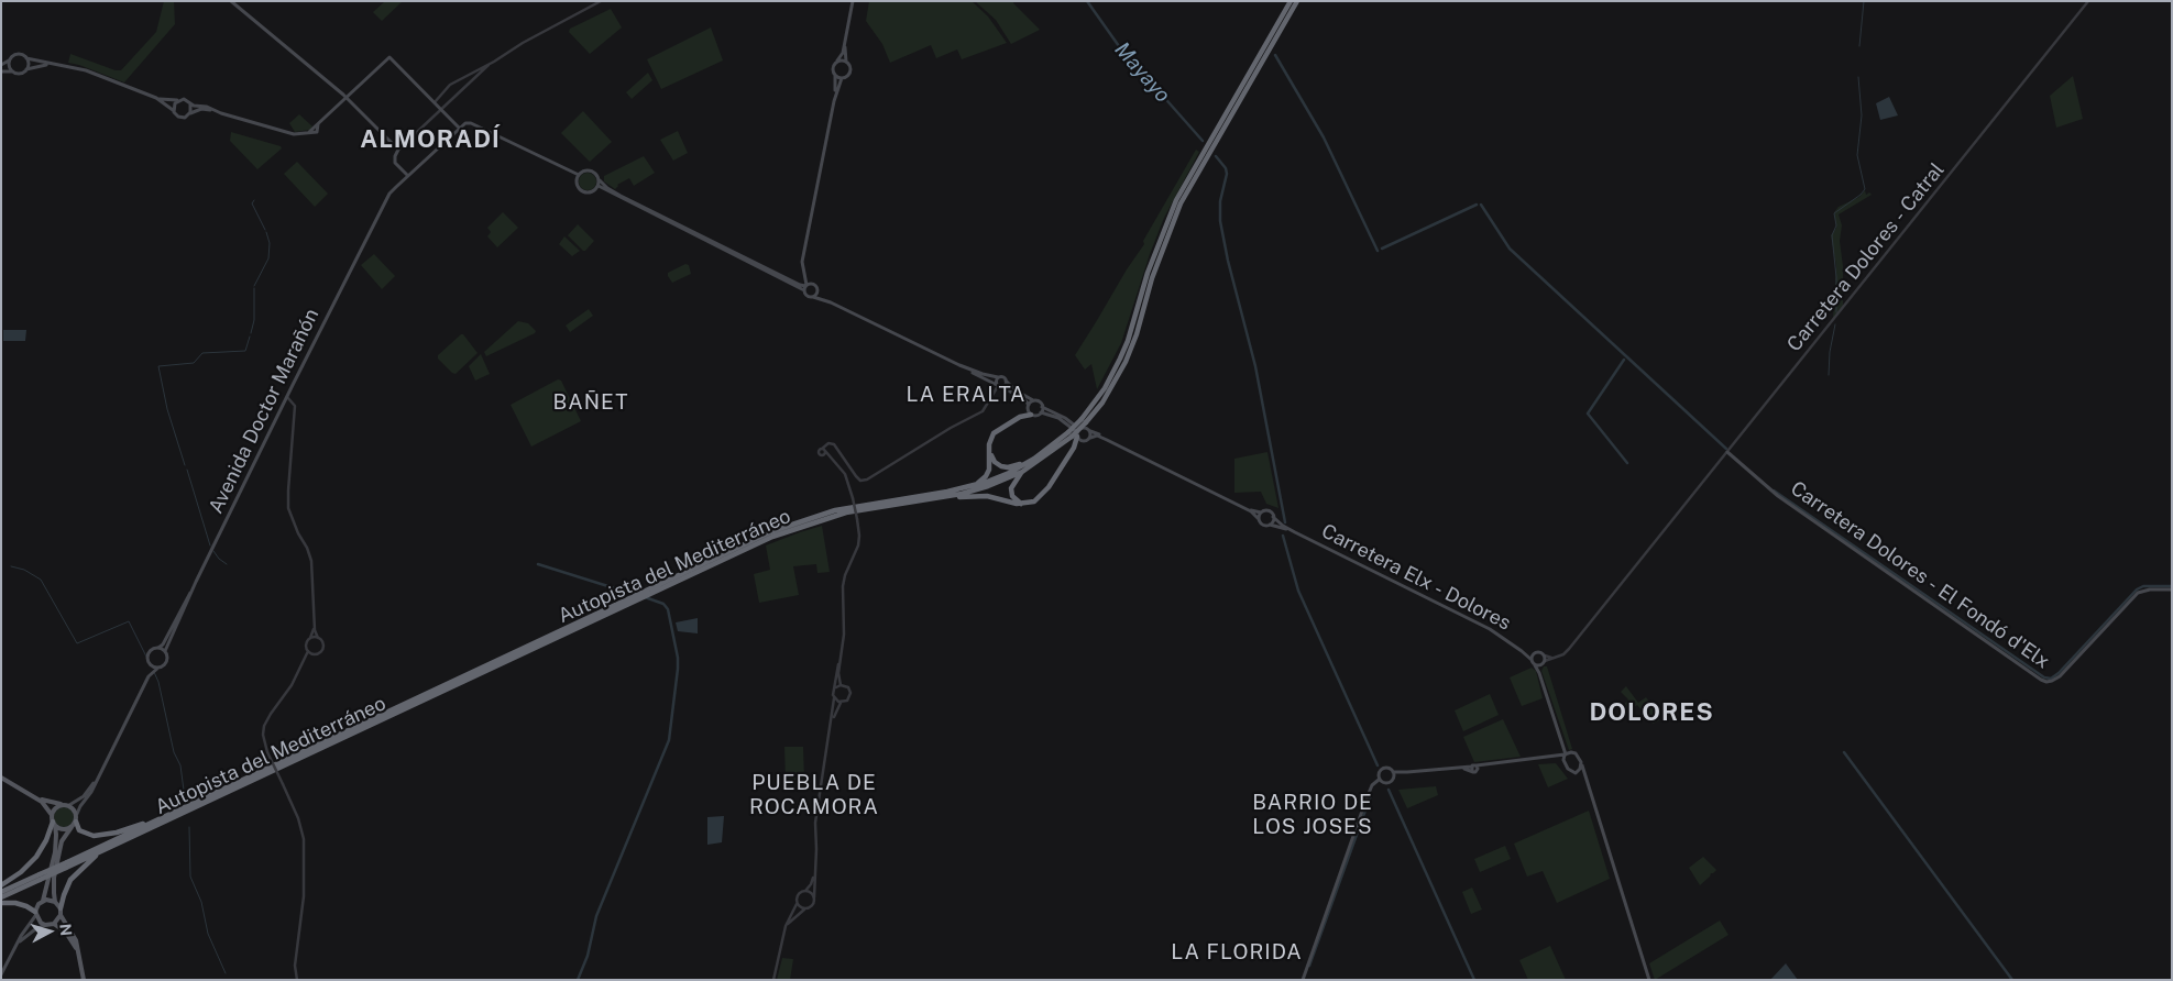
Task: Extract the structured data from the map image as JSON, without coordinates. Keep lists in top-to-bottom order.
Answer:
{
  "streets": {
    "highway": ["Autopista del Mediterráneo"],
    "main road": ["Avenida Doctor Marañón", "Carretera Dolores - El Fondó d'Elx", "Carretera Elx - Dolores"],
    "street": ["Carretera Dolores - Catral"]
  },
  "crossings": [
    ["Carretera Dolores - Catral", "Carretera Dolores - El Fondó d'Elx"],
    ["Carretera Dolores - Catral", "Carretera Elx - Dolores"]
  ],
  "districts": [
    "ALMORADÍ",
    "LA ERALTA",
    "BAÑET",
    "DOLORES",
    "PUEBLA DE ROCAMORA",
    "BARRIO DE LOS JOSES",
    "LA FLORIDA"
  ],
  "water": ["Mayayo"],
  "north": "right"
}
